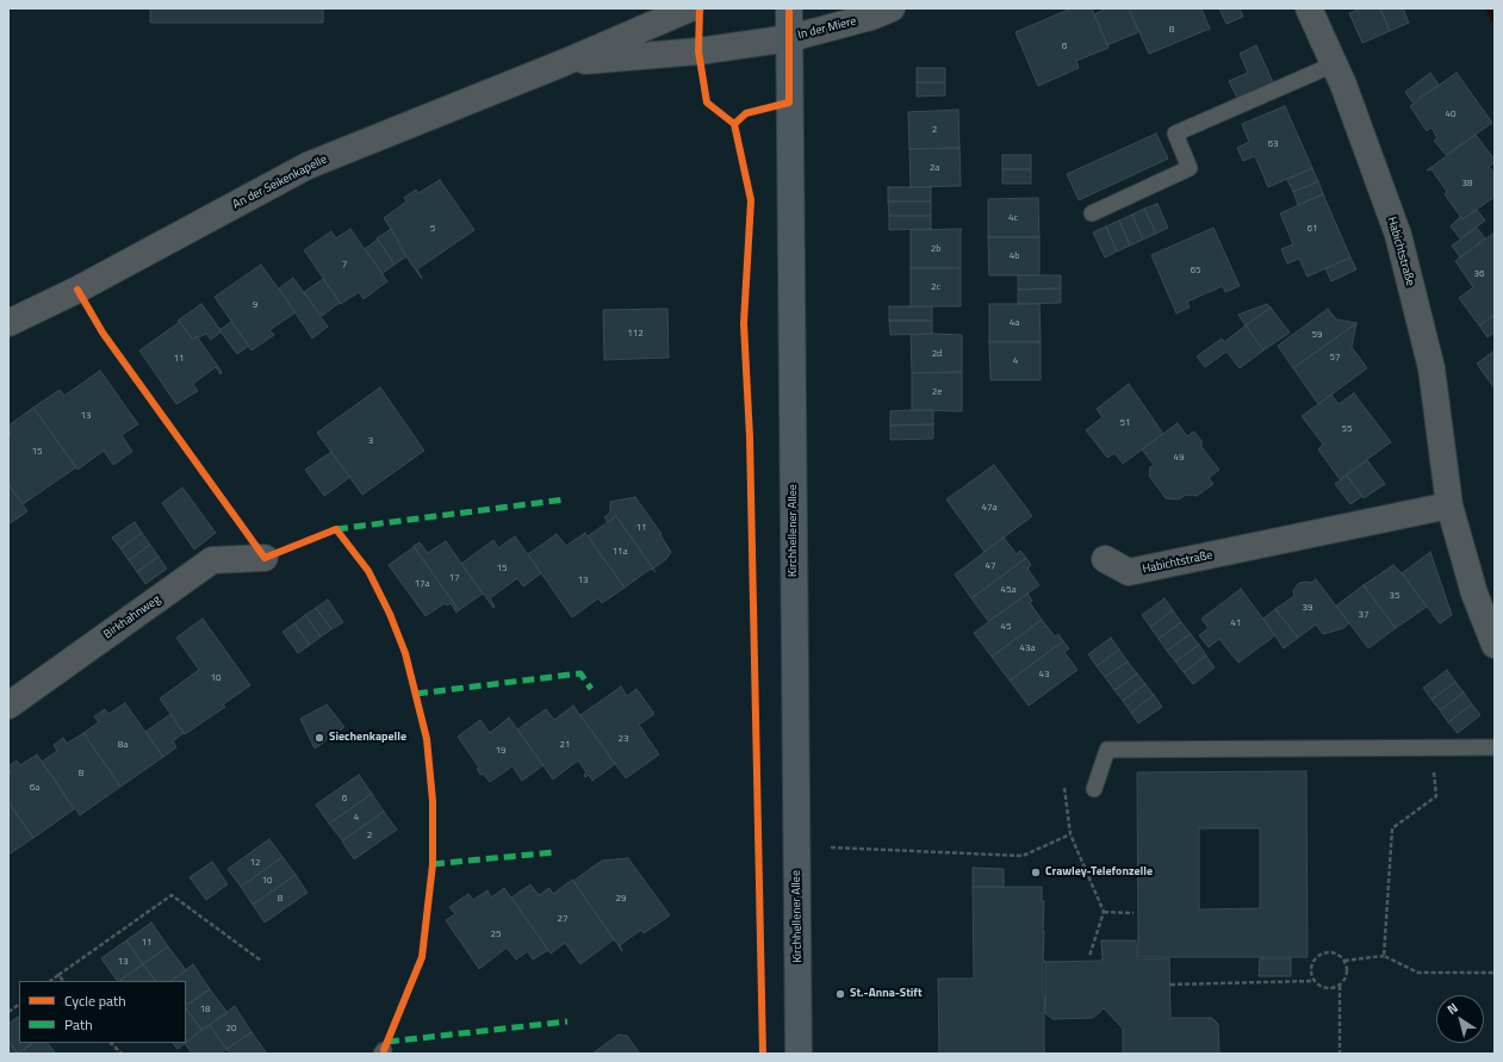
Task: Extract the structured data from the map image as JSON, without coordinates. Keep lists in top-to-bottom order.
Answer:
{
  "streets": {
    "main road": ["Kirchhellener Allee"],
    "street": [
      "In der Miere",
      "An der Seikenkapelle",
      "Habichtstraße",
      "Birkhahnweg"
    ]
  },
  "crossings": [
    ["In der Miere", "An der Seikenkapelle"],
    ["In der Miere", "Kirchhellener Allee"],
    ["An der Seikenkapelle", "Kirchhellener Allee"]
  ],
  "places": ["Siechenkapelle", "Crawley-Telefonzelle", "St.-Anna-Stift"],
  "house_numbers": [
    "8",
    "6",
    "40",
    "2",
    "63",
    "2a",
    "38",
    "4c",
    "5",
    "61",
    "2b",
    "4b",
    "7",
    "65",
    "36",
    "2c",
    "9",
    "4a",
    "112",
    "59",
    "2d",
    "57",
    "11",
    "4",
    "2e",
    "13",
    "51",
    "55",
    "3",
    "15",
    "49",
    "47a",
    "11",
    "11a",
    "47",
    "15",
    "17",
    "13",
    "17a",
    "45a",
    "35",
    "39",
    "37",
    "41",
    "45",
    "43a",
    "43",
    "10",
    "23",
    "8a",
    "21",
    "19",
    "8",
    "6a",
    "6",
    "4",
    "2",
    "12",
    "10",
    "8",
    "29",
    "27",
    "25",
    "11",
    "13",
    "18",
    "20"
  ],
  "legend": ["Cycle path", "Path"],
  "north": "top left"
}
